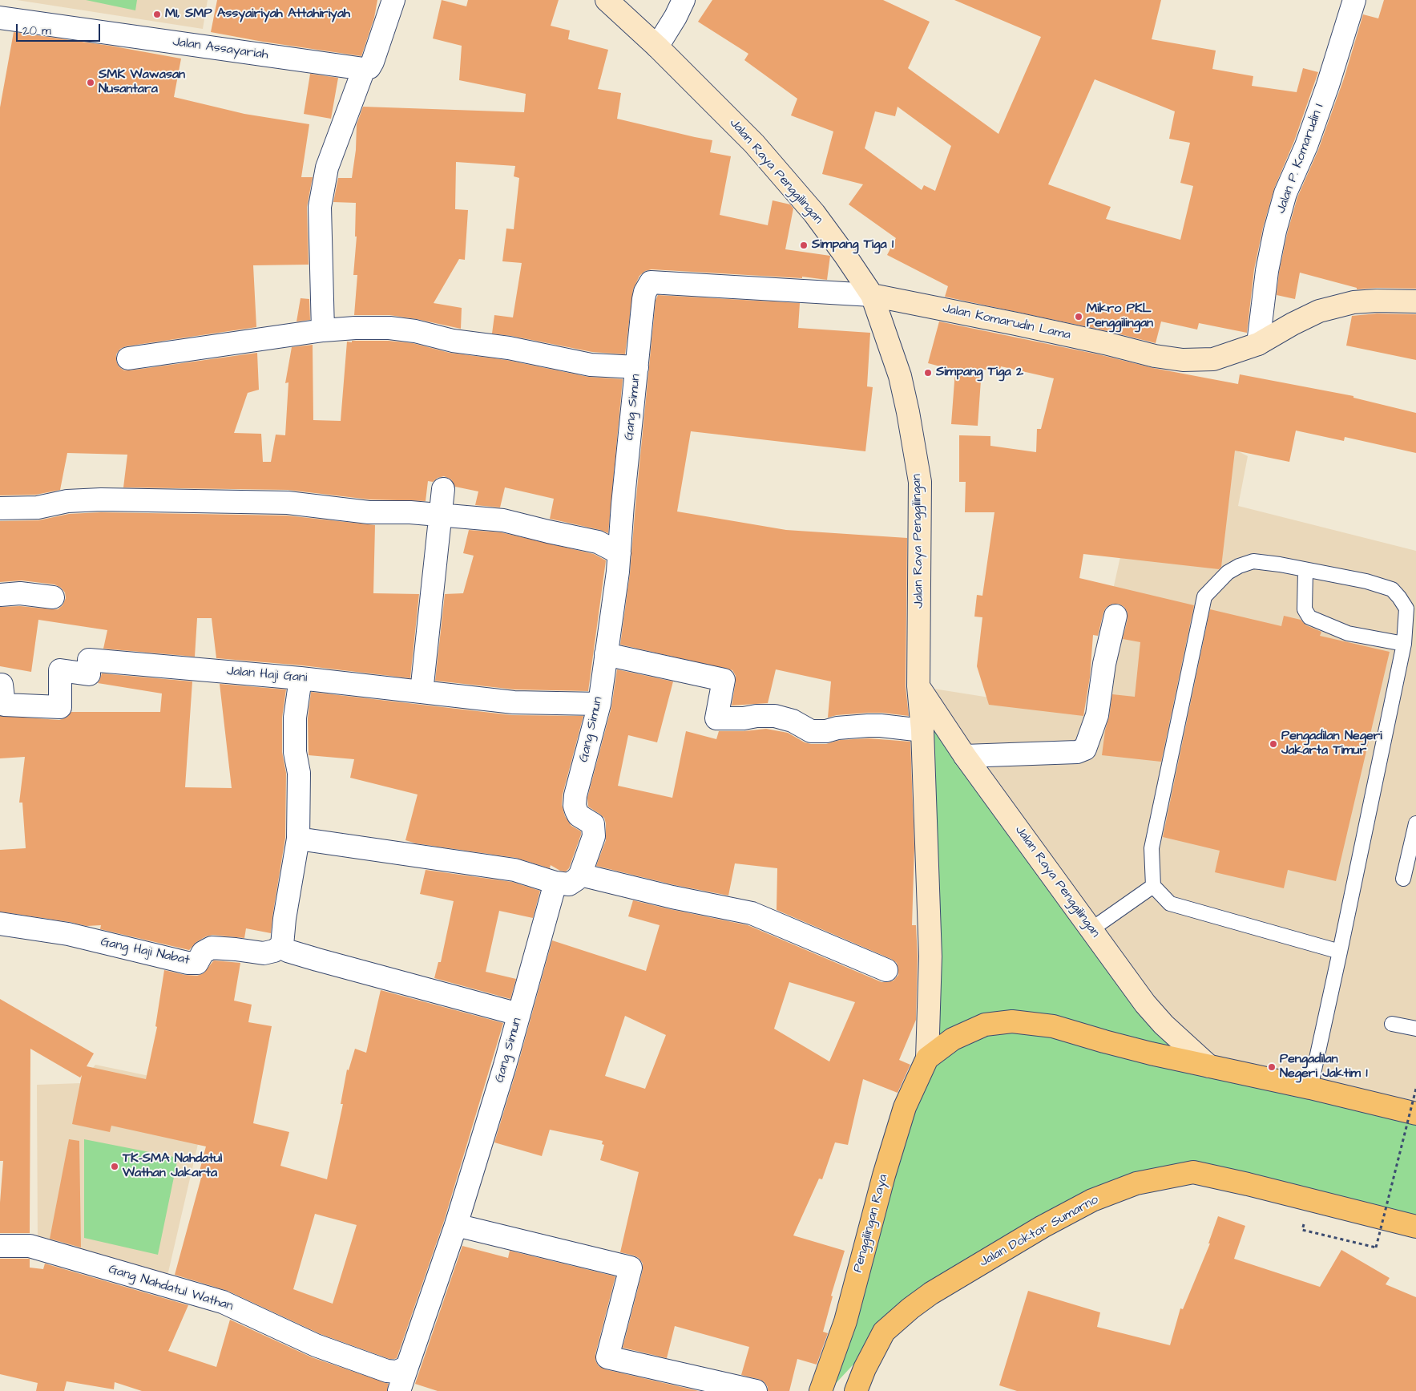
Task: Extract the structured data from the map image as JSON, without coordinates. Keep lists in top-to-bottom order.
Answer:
{
  "streets": {
    "main road": [
      "Jalan Raya Penggilingan",
      "Jalan Komarudin Lama",
      "Penggilingan Raya",
      "Jalan Doktor Sumarno"
    ],
    "street": [
      "Jalan Assayariah",
      "Jalan P. Komarudin I",
      "Gang Simun",
      "Jalan Haji Gani",
      "Gang Haji Nabat",
      "Gang Nahdatul Wathan"
    ]
  },
  "crossings": [
    ["Jalan P. Komarudin I", "Jalan Komarudin Lama"],
    ["Jalan Raya Penggilingan", "Jalan Komarudin Lama"],
    ["Jalan Raya Penggilingan", "Gang Simun"],
    ["Jalan Raya Penggilingan", "Penggilingan Raya"],
    ["Jalan Komarudin Lama", "Gang Simun"],
    ["Gang Simun", "Jalan Haji Gani"],
    ["Gang Simun", "Gang Nahdatul Wathan"]
  ],
  "places": [
    "MI, SMP Assyairiyah Attahiriyah",
    "SMK Wawasan Nusantara",
    "Simpang Tiga 1",
    "Mikro PKL Penggilingan",
    "Simpang Tiga 2",
    "Pengadilan Negeri Jakarta Timur",
    "Pengadilan Negeri Jaktim 1",
    "TK-SMA Nahdatul Wathan Jakarta"
  ],
  "scale_bar": "20 m"
}
